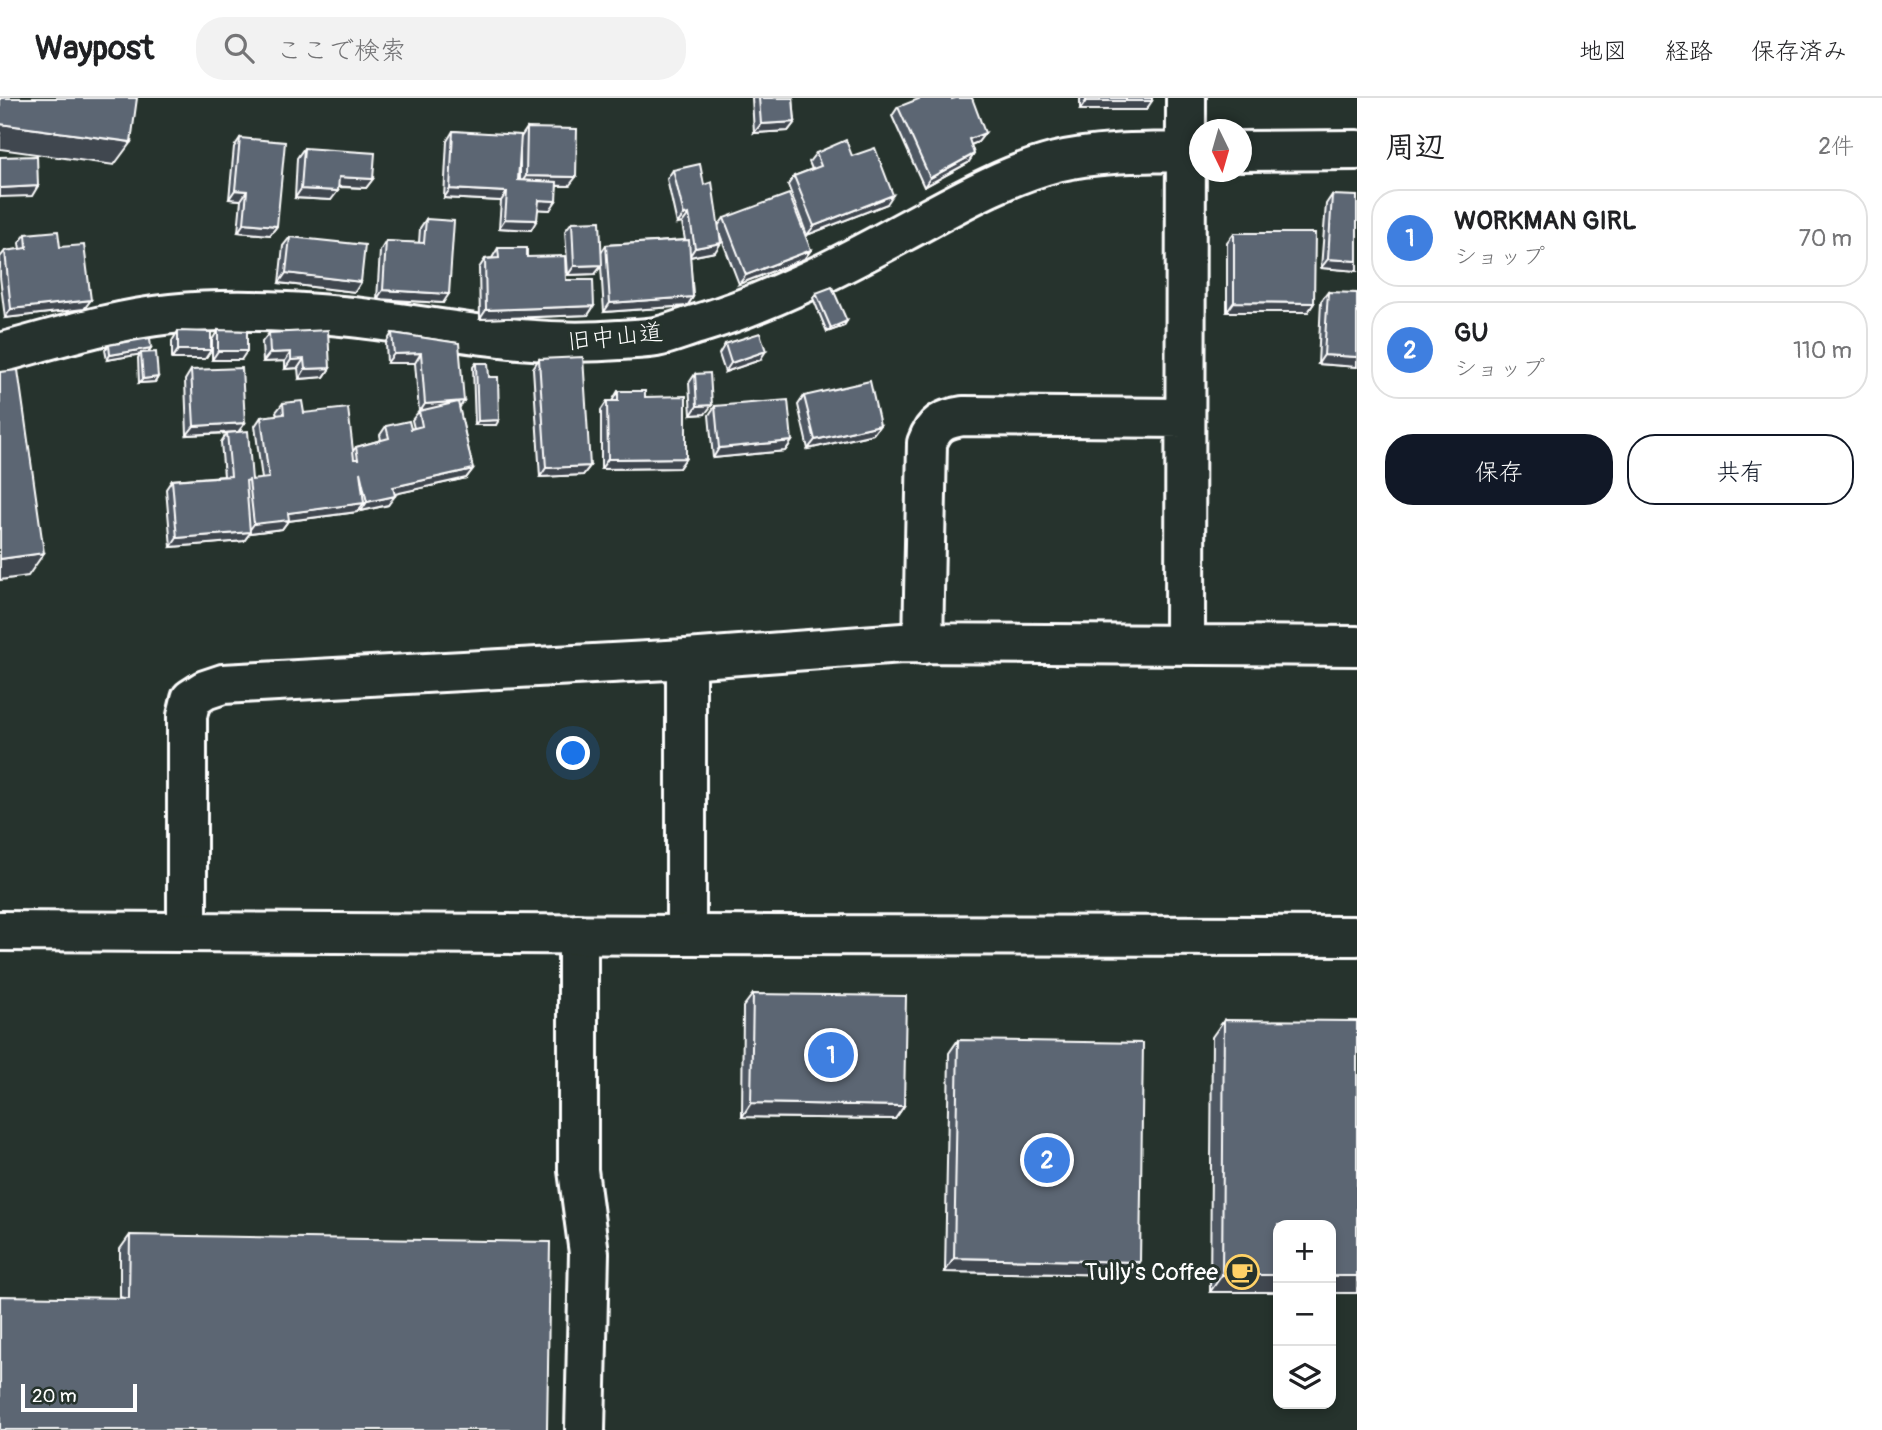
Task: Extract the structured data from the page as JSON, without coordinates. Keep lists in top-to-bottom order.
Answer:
{
  "streets": {
    "street": ["旧中山道"]
  },
  "places": {
    "cafe": ["Tully's Coffee"]
  },
  "scale_bar": "20 m",
  "north": "bottom",
  "page": {
    "header": "Waypost",
    "search": "ここで検索",
    "nav": ["地図", "経路", "保存済み"],
    "heading": ["周辺", "2件"],
    "list": [
      {
        "mark": "1",
        "name": "WORKMAN GIRL",
        "note": "ショップ",
        "value": "70 m"
      },
      {
        "mark": "2",
        "name": "GU",
        "note": "ショップ",
        "value": "110 m"
      }
    ],
    "buttons": ["保存", "共有"],
    "pins": ["1", "2"],
    "map_buttons": ["+", "−"],
    "scale": "20 m"
  }
}
